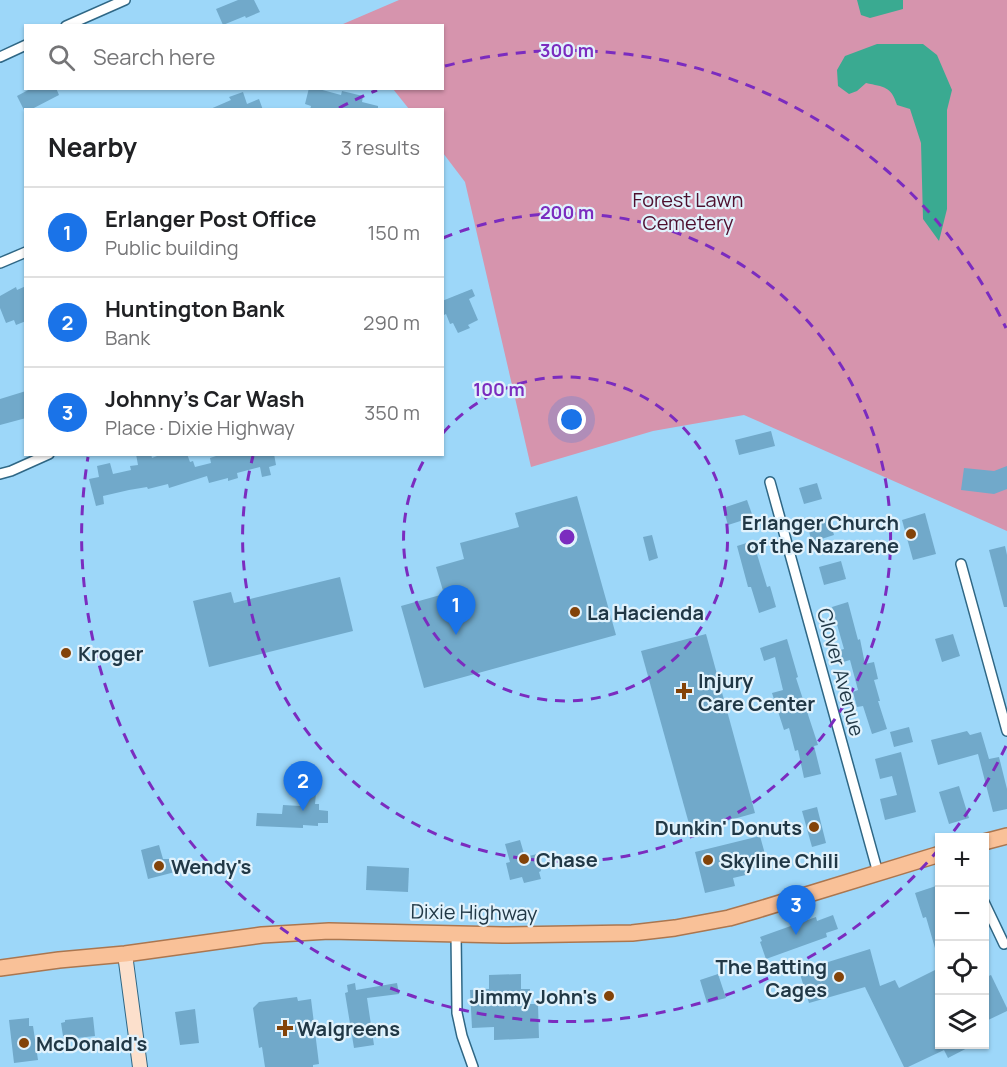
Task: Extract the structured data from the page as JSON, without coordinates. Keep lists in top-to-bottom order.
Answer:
{
  "streets": {
    "main road": ["Dixie Highway"],
    "street": ["Clover Avenue"]
  },
  "crossings": [
    ["Clover Avenue", "Dixie Highway"]
  ],
  "parks": ["Forest Lawn Cemetery"],
  "places": {
    "other": [
      "Erlanger Church of the Nazarene",
      "La Hacienda",
      "Kroger",
      "Dunkin' Donuts",
      "Chase",
      "Skyline Chili",
      "Wendy's",
      "The Batting Cages",
      "Jimmy John's",
      "McDonald's"
    ],
    "health": ["Injury Care Center", "Walgreens"]
  },
  "page": {
    "search": "Search here",
    "heading": ["Nearby", "3 results"],
    "list": [
      {
        "mark": "1",
        "name": "Erlanger Post Office",
        "note": "Public building",
        "value": "150 m"
      },
      {
        "mark": "2",
        "name": "Huntington Bank",
        "note": "Bank",
        "value": "290 m"
      },
      {
        "mark": "3",
        "name": "Johnny’s Car Wash",
        "note": "Place · Dixie Highway",
        "value": "350 m"
      }
    ],
    "pins": ["1", "2", "3"],
    "map_buttons": ["+", "−"]
  },
  "rings": ["300 m", "200 m", "100 m"]
}
